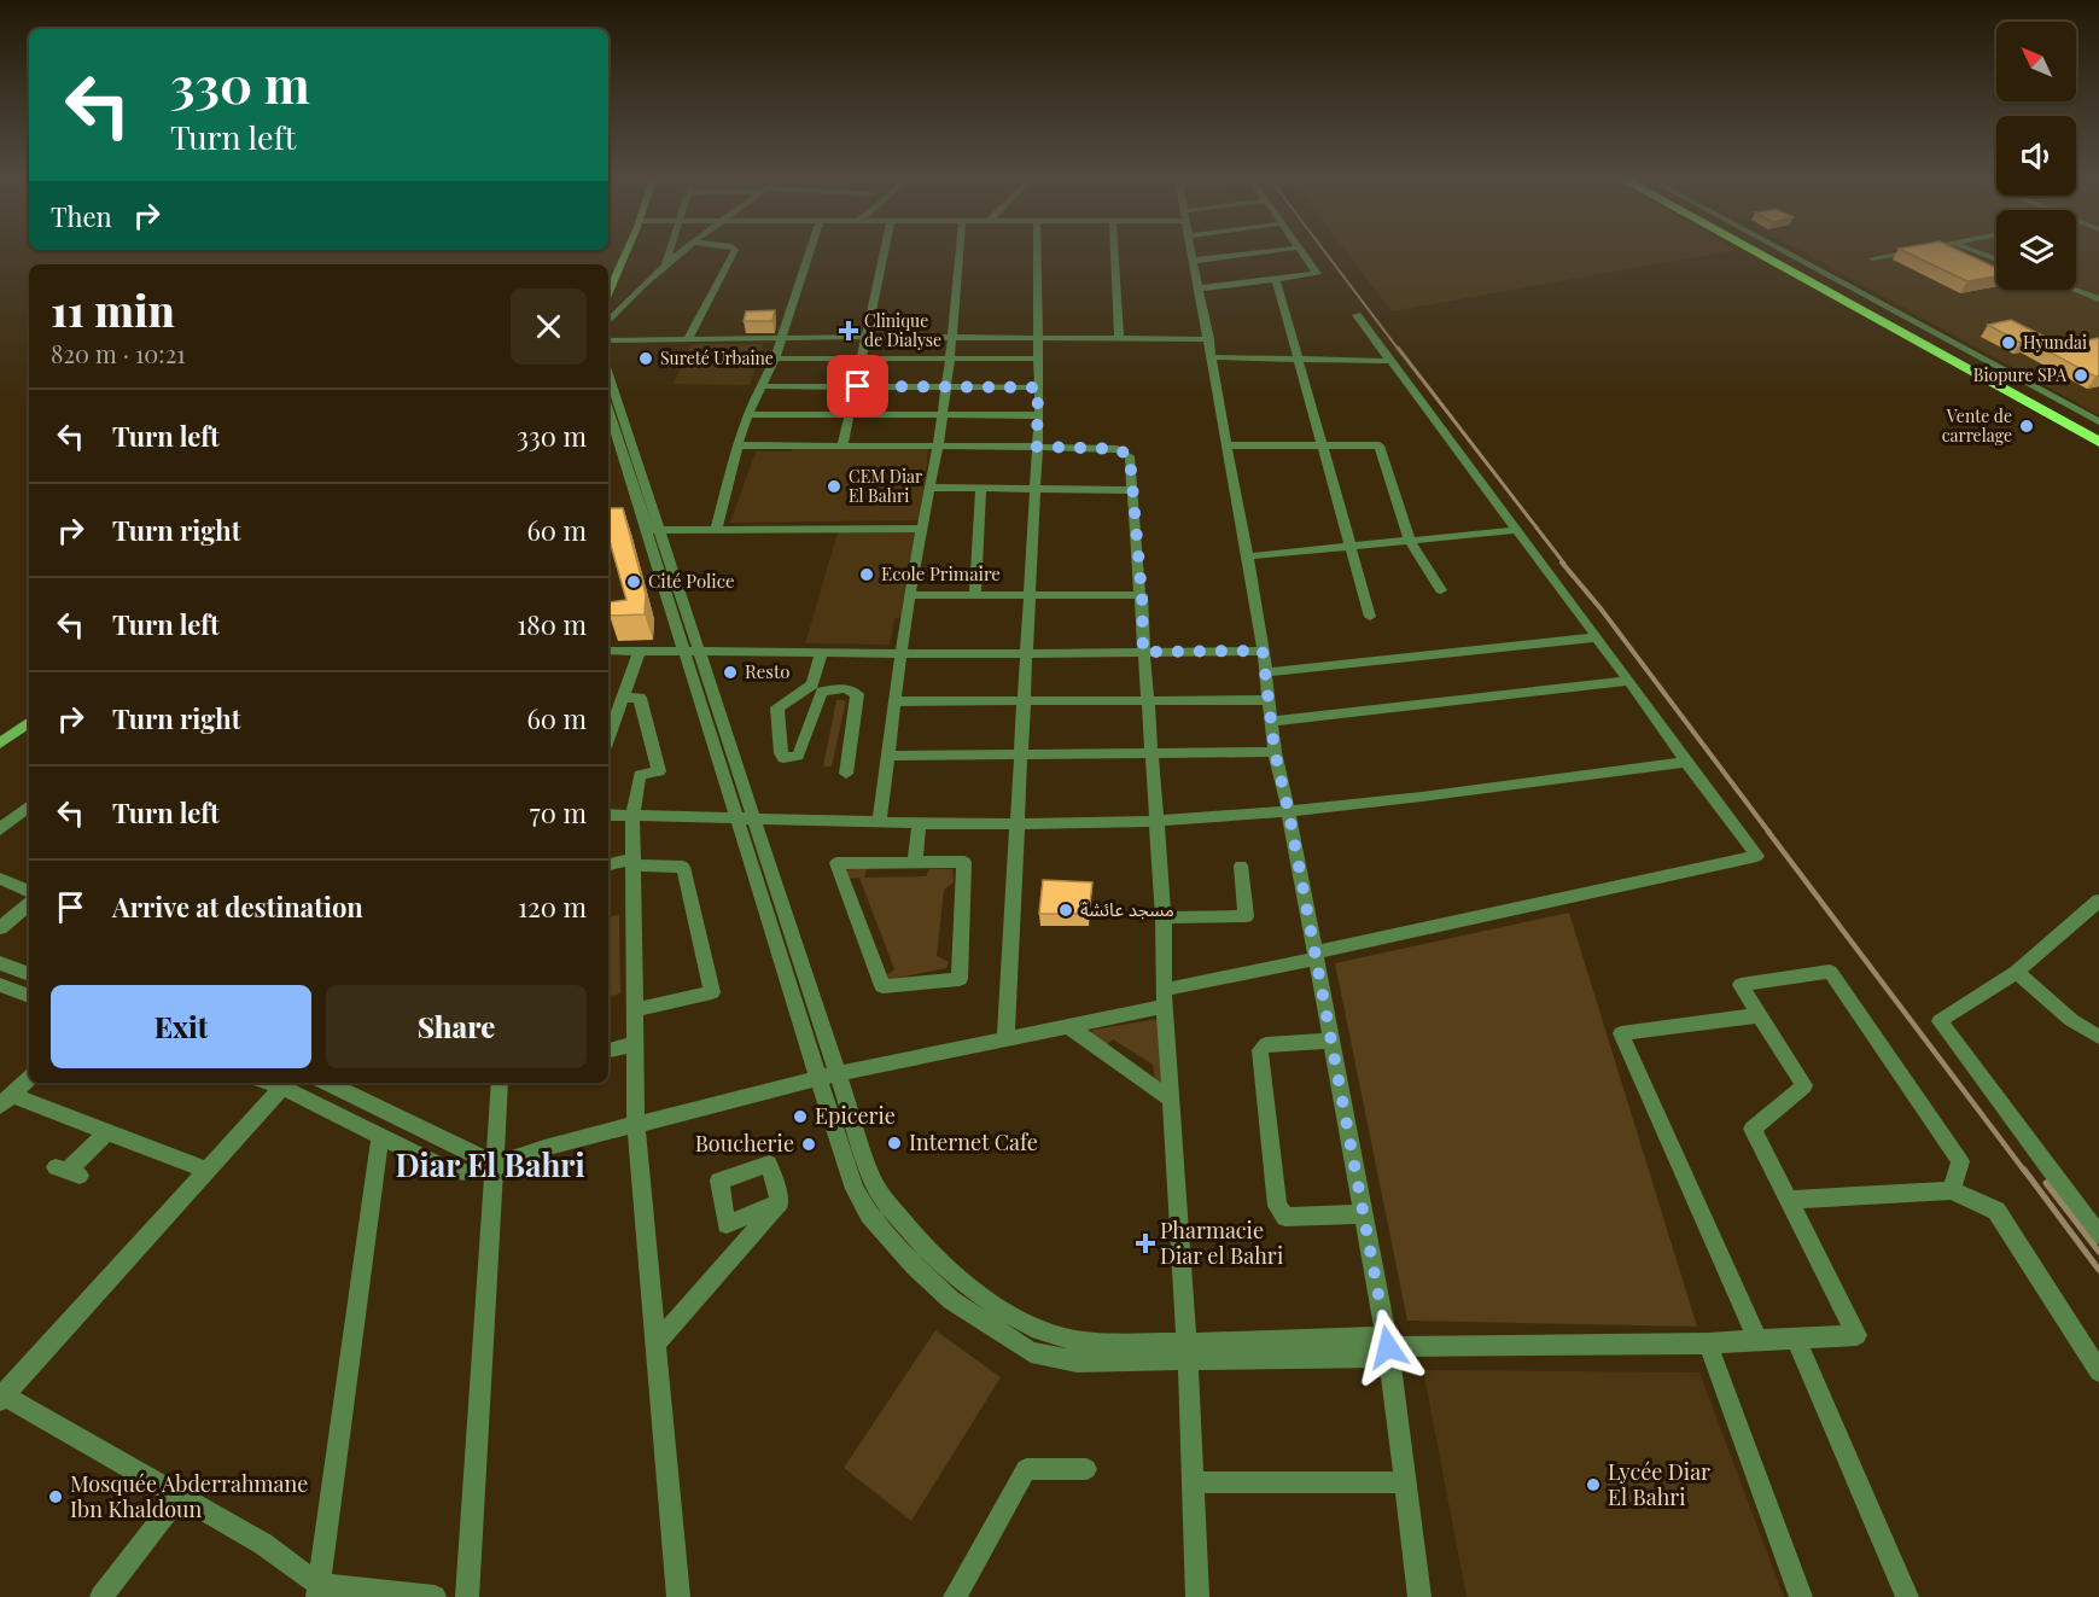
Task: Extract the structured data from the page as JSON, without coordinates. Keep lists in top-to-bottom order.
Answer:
{
  "districts": ["Diar El Bahri"],
  "places": {
    "health": ["Clinique de Dialyse", "Pharmacie Diar el Bahri"],
    "other": [
      "Hyundai",
      "Sureté Urbaine",
      "Biopure SPA",
      "Vente de carrelage",
      "CEM Diar El Bahri",
      "Ecole Primaire",
      "Cité Police",
      "Resto",
      "مسجد عائشة",
      "Epicerie",
      "Internet Cafe",
      "Boucherie",
      "Lycée Diar El Bahri",
      "Mosquée Abderrahmane Ibn Khaldoun"
    ]
  },
  "north": "top left",
  "page": {
    "turn": ["330 m", "Turn left"],
    "then": "Then",
    "heading": ["11 min", "820 m · 10:21"],
    "list": [
      {
        "name": "Turn left",
        "value": "330 m"
      },
      {
        "name": "Turn right",
        "value": "60 m"
      },
      {
        "name": "Turn left",
        "value": "180 m"
      },
      {
        "name": "Turn right",
        "value": "60 m"
      },
      {
        "name": "Turn left",
        "value": "70 m"
      },
      {
        "name": "Arrive at destination",
        "value": "120 m"
      }
    ],
    "buttons": ["Exit", "Share"]
  }
}
